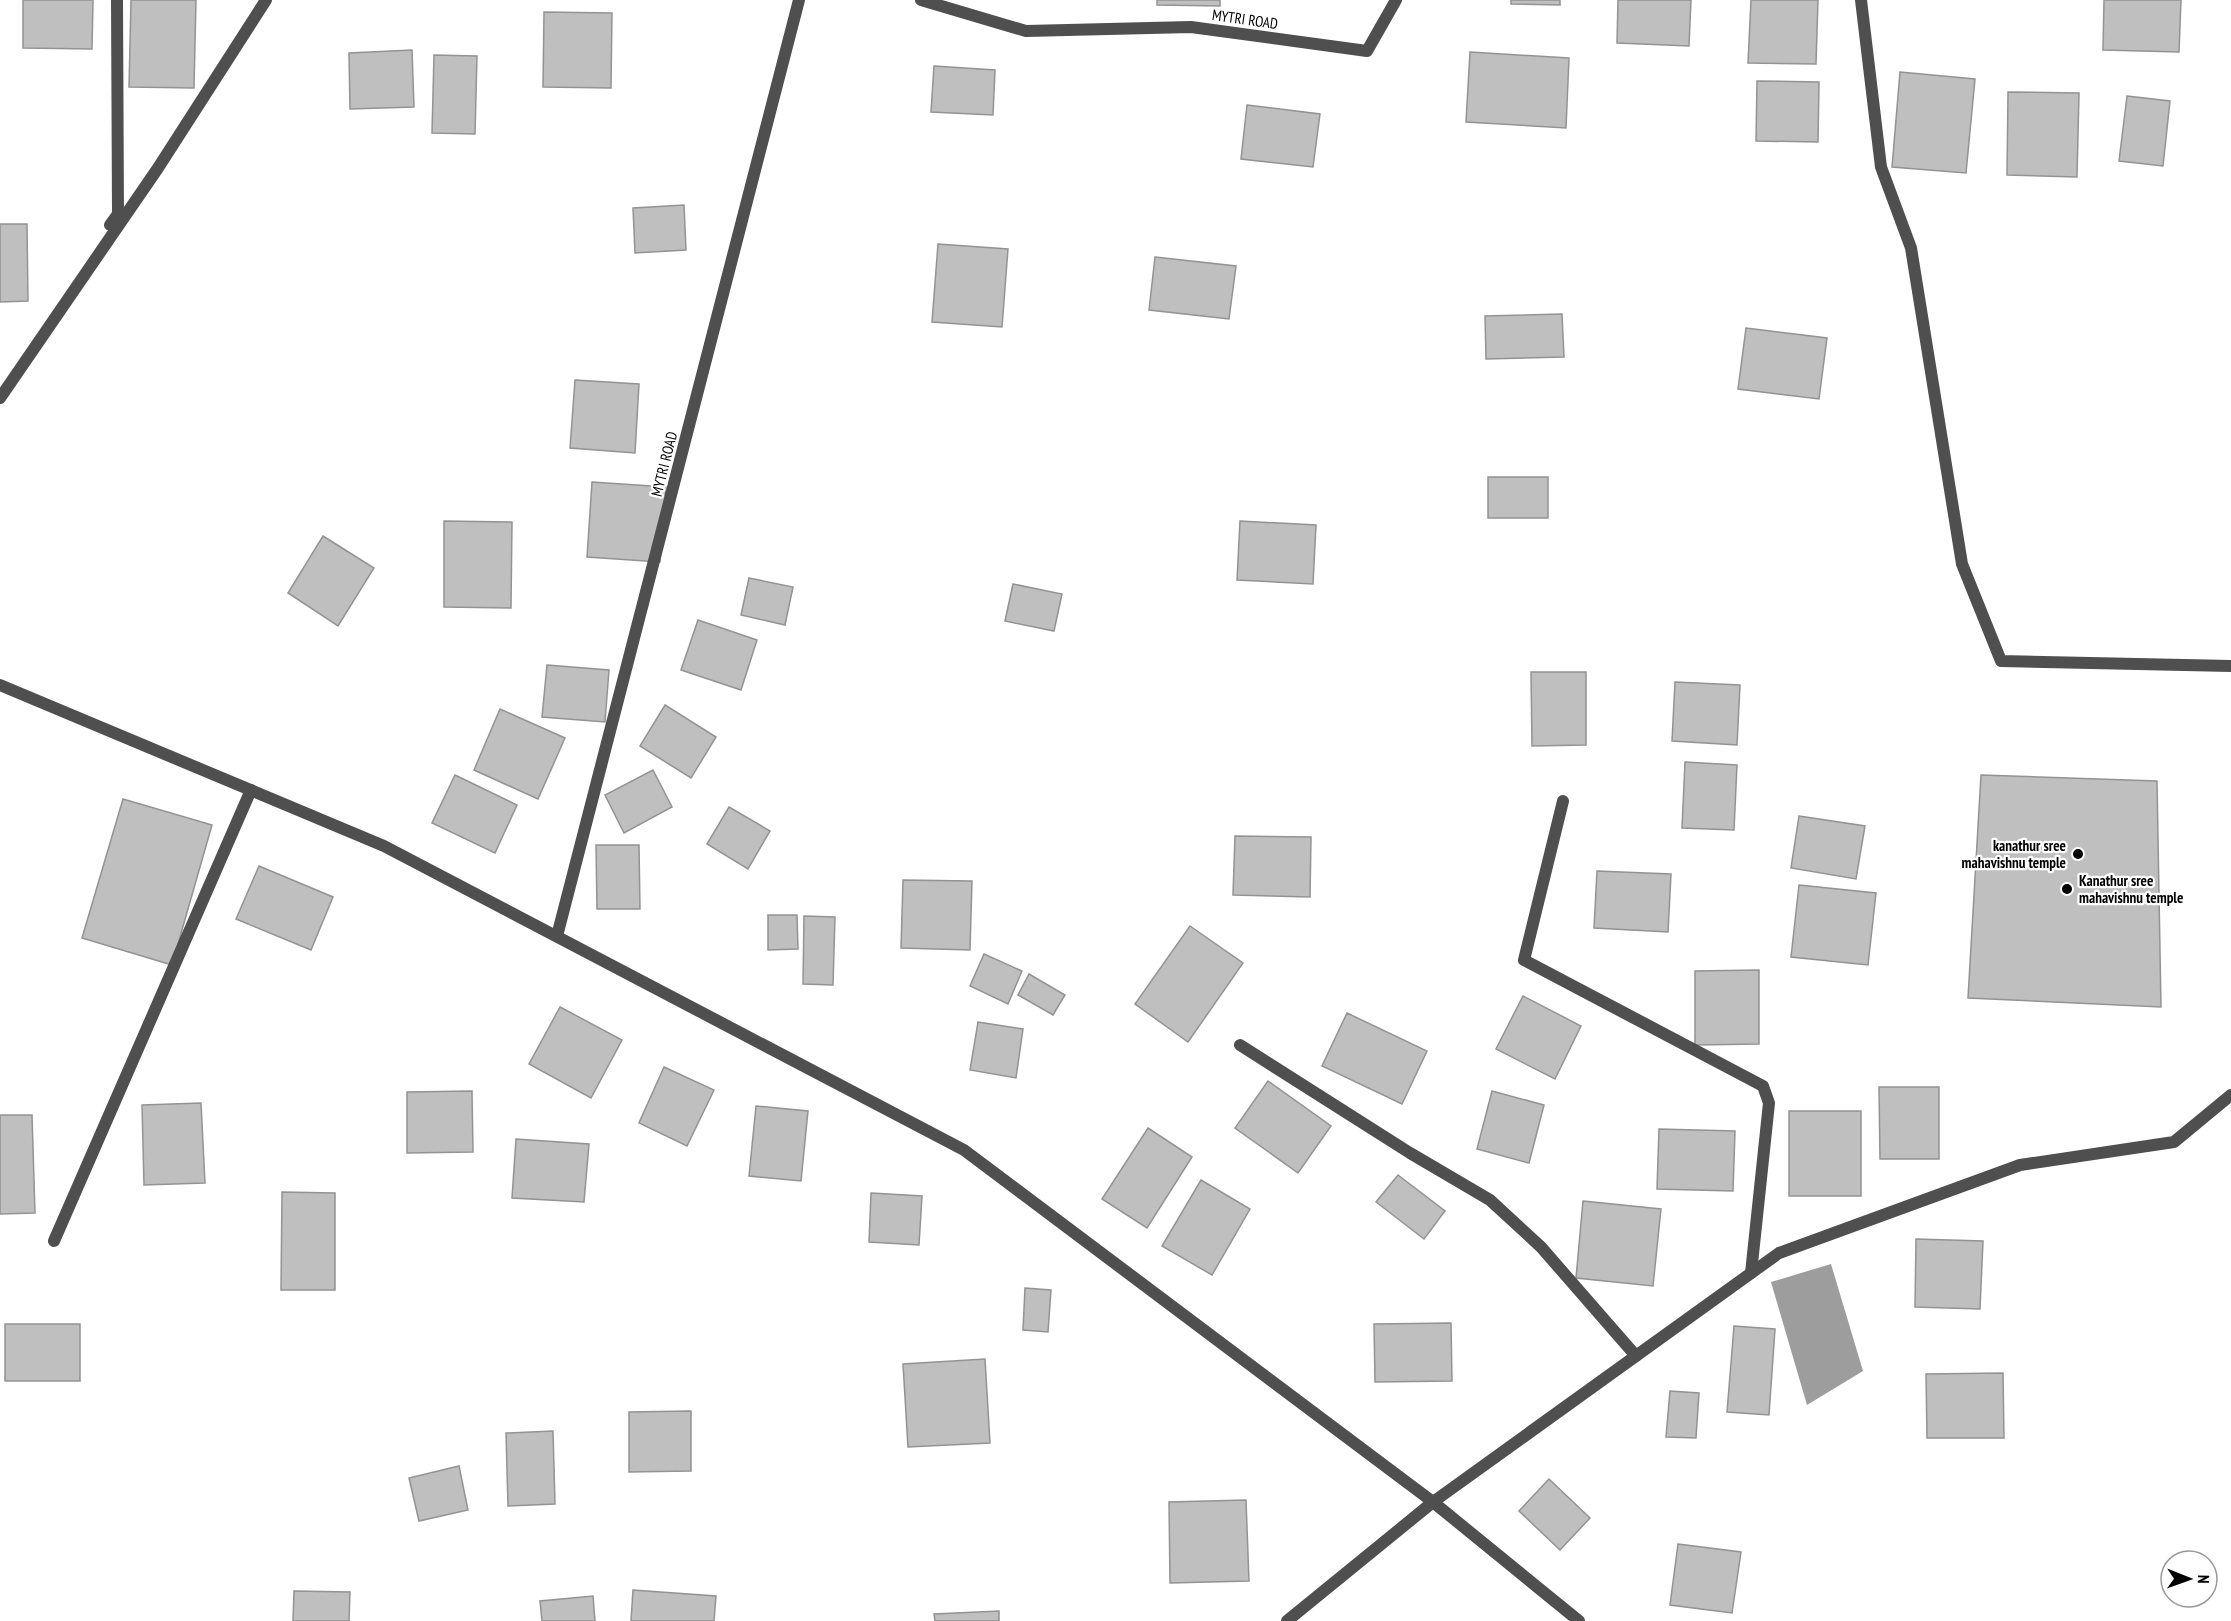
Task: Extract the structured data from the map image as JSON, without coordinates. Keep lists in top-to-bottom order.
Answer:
{
  "streets": {
    "street": ["MYTRI ROAD"]
  },
  "places": ["kanathur sree mahavishnu temple", "Kanathur sree mahavishnu temple"],
  "north": "right"
}
